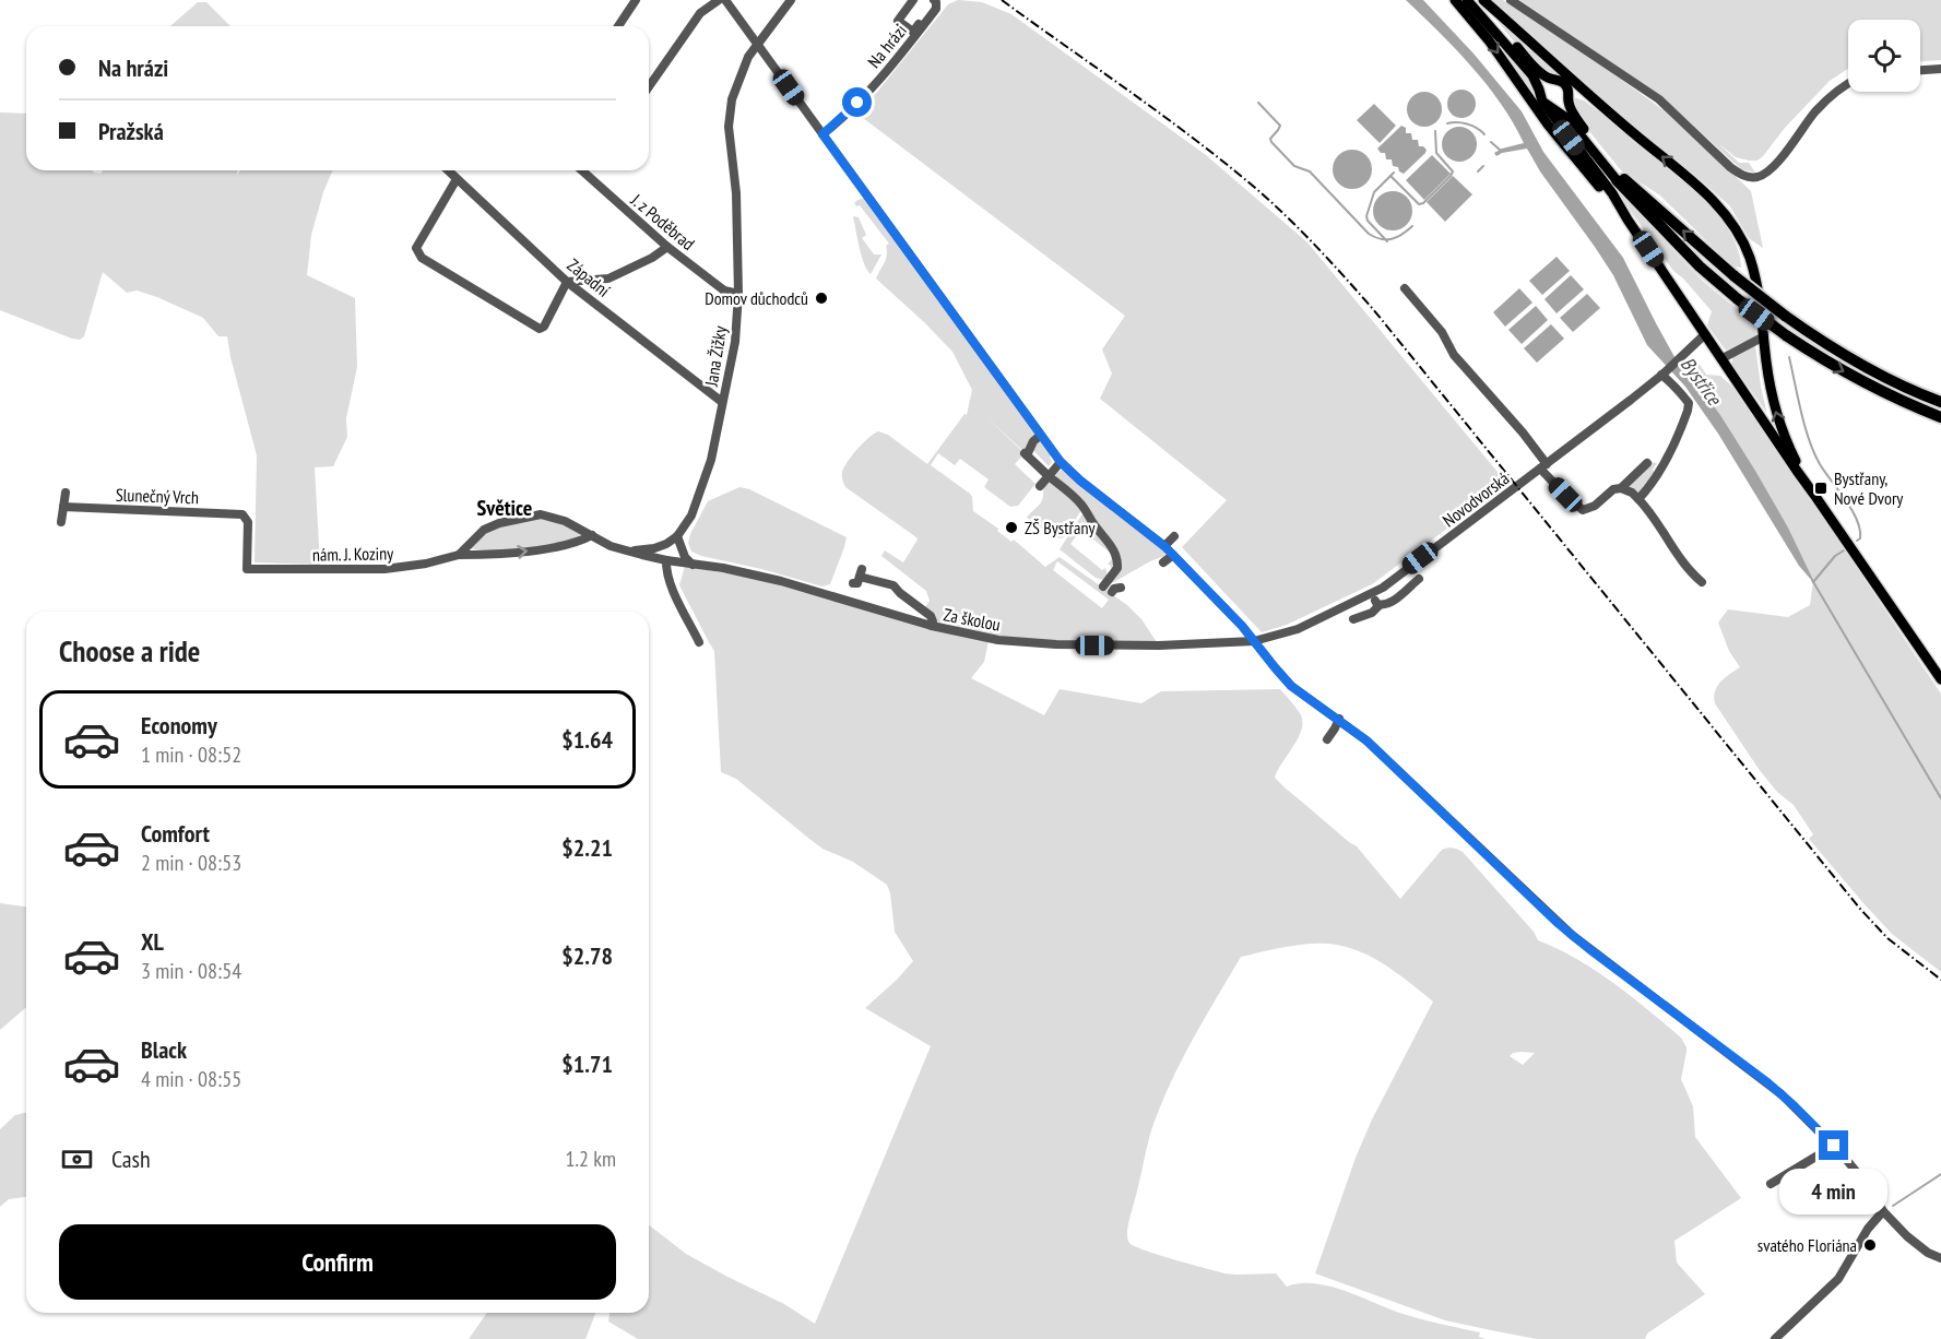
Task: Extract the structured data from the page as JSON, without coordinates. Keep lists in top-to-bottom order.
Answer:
{
  "streets": {
    "street": [
      "Na hrázi",
      "J. z Poděbrad",
      "Západní",
      "Jana Žižky",
      "Slunečný Vrch",
      "Novodvorská",
      "nám. J. Koziny",
      "Za školou"
    ]
  },
  "crossings": [
    ["J. z Poděbrad", "Jana Žižky"],
    ["Západní", "Jana Žižky"],
    ["Slunečný Vrch", "nám. J. Koziny"],
    ["Novodvorská", "Za školou"]
  ],
  "one_way": ["nám. J. Koziny"],
  "districts": ["Světice"],
  "water": ["Bystřice"],
  "places": {
    "other": ["Domov důchodců", "ZŠ Bystřany", "svatého Floriána"],
    "transit": ["Bystřany, Nové Dvory"]
  },
  "page": {
    "banner": ["Na hrázi", "Pražská"],
    "heading": "Choose a ride",
    "list": [
      {
        "name": "Economy",
        "note": "1 min · 08:52",
        "value": "$1.64"
      },
      {
        "name": "Comfort",
        "note": "2 min · 08:53",
        "value": "$2.21"
      },
      {
        "name": "XL",
        "note": "3 min · 08:54",
        "value": "$2.78"
      },
      {
        "name": "Black",
        "note": "4 min · 08:55",
        "value": "$1.71"
      }
    ],
    "pay": ["Cash", "1.2 km"],
    "bubble": "4 min",
    "buttons": "Confirm"
  }
}
